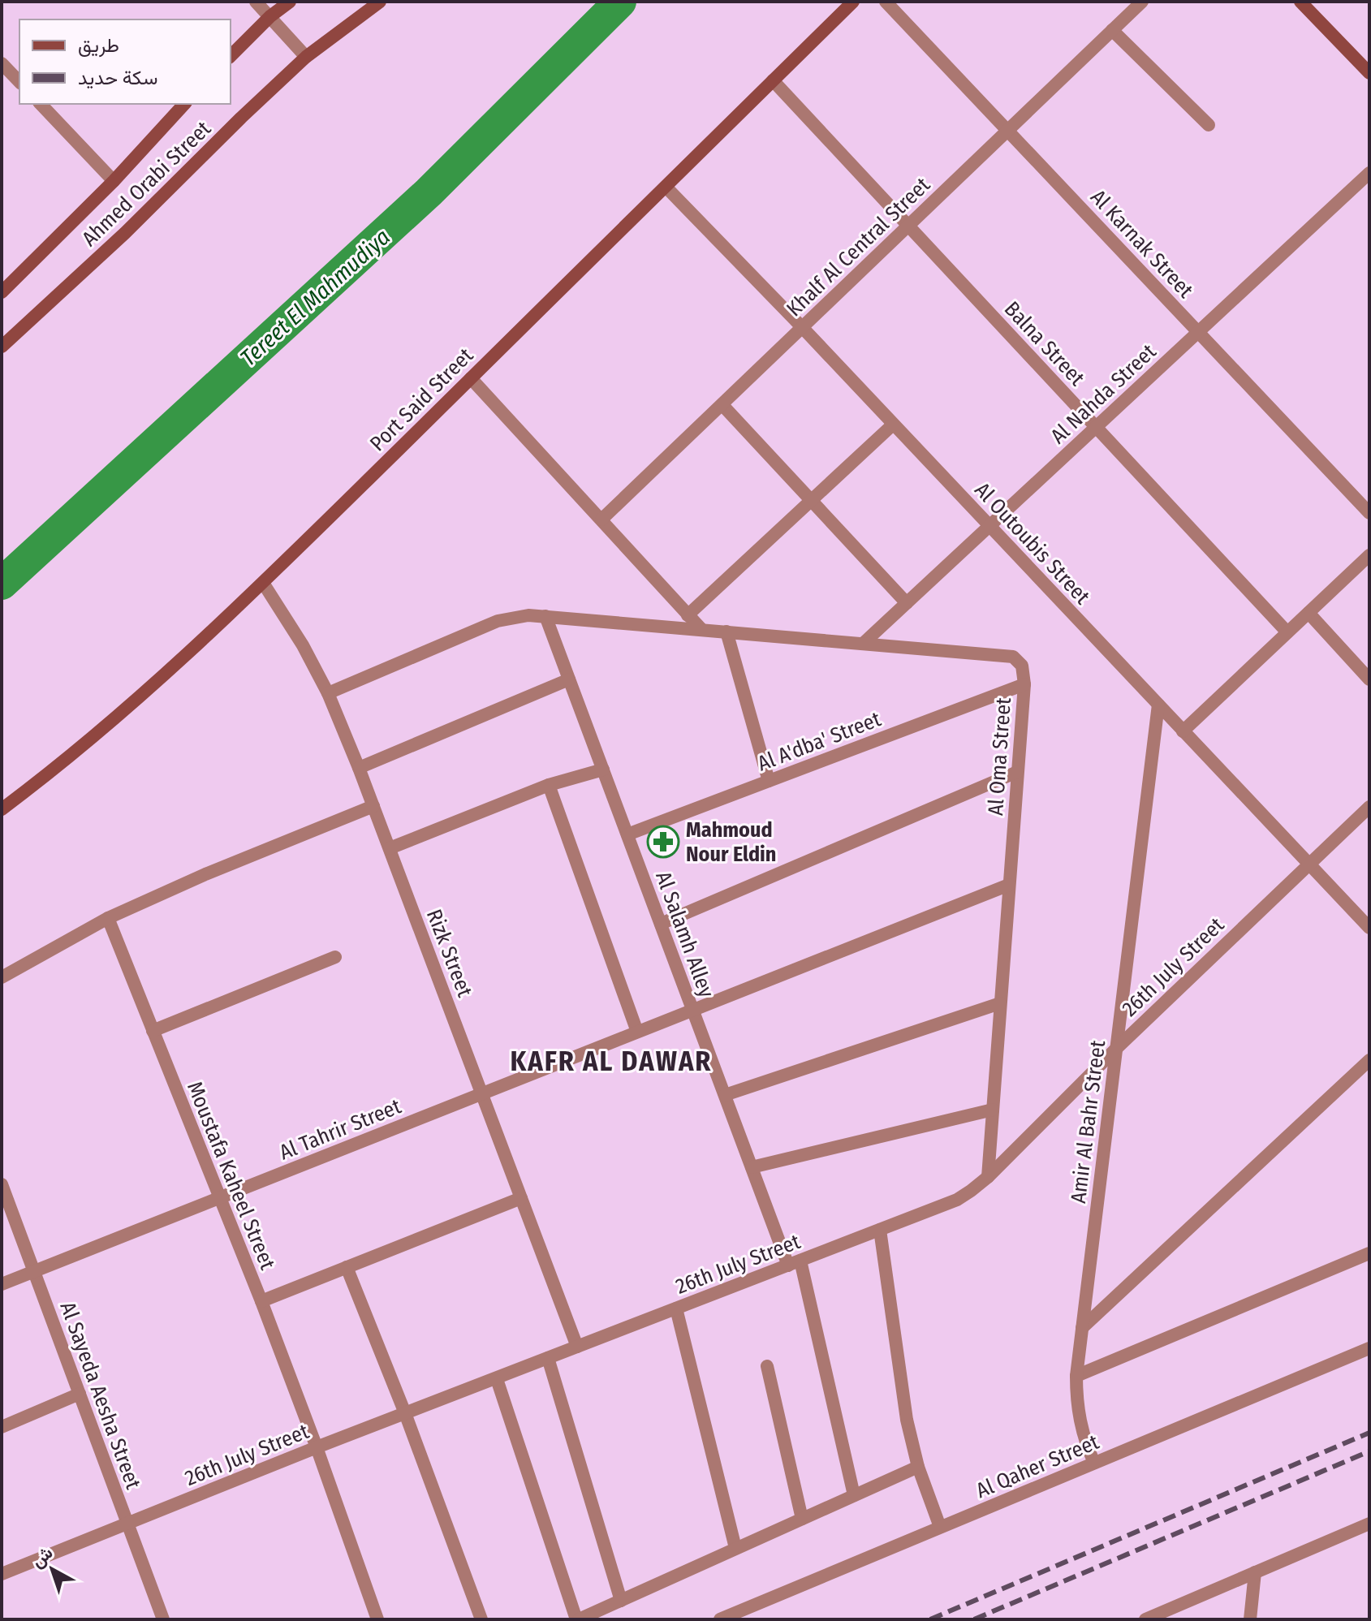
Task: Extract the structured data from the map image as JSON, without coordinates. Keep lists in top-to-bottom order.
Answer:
{
  "streets": {
    "main road": ["Ahmed Orabi Street", "Port Said Street"],
    "street": [
      "Al Karnak Street",
      "Khalf Al Central Street",
      "Balna Street",
      "Al Nahda Street",
      "Al Outoubis Street",
      "Al A'dba' Street",
      "Al Oma Street",
      "Al Salamh Alley",
      "Rizk Street",
      "26th July Street",
      "Amir Al Bahr Street",
      "Al Tahrir Street",
      "Moustafa Kaheel Street",
      "Al Sayeda Aesha Street",
      "Al Qaher Street"
    ]
  },
  "crossings": [
    ["Al Karnak Street", "Khalf Al Central Street"],
    ["Al Karnak Street", "Al Nahda Street"],
    ["Khalf Al Central Street", "Balna Street"],
    ["Khalf Al Central Street", "Al Outoubis Street"],
    ["Balna Street", "Al Nahda Street"],
    ["Balna Street", "Port Said Street"],
    ["Al Nahda Street", "Al Outoubis Street"],
    ["Al Nahda Street", "Al Oma Street"],
    ["Port Said Street", "Al Outoubis Street"],
    ["Port Said Street", "Rizk Street"],
    ["Al Outoubis Street", "26th July Street"],
    ["Al Outoubis Street", "Amir Al Bahr Street"],
    ["Al A'dba' Street", "Al Oma Street"],
    ["Al A'dba' Street", "Al Salamh Alley"],
    ["Al Oma Street", "Al Salamh Alley"],
    ["Al Oma Street", "Rizk Street"],
    ["Al Oma Street", "26th July Street"],
    ["Al Oma Street", "Al Tahrir Street"],
    ["Al Salamh Alley", "26th July Street"],
    ["Al Salamh Alley", "Al Tahrir Street"],
    ["Rizk Street", "26th July Street"],
    ["Rizk Street", "Al Tahrir Street"],
    ["26th July Street", "Amir Al Bahr Street"],
    ["26th July Street", "Moustafa Kaheel Street"],
    ["26th July Street", "Al Sayeda Aesha Street"],
    ["Amir Al Bahr Street", "Al Qaher Street"],
    ["Al Tahrir Street", "Moustafa Kaheel Street"],
    ["Al Tahrir Street", "Al Sayeda Aesha Street"]
  ],
  "districts": ["KAFR AL DAWAR"],
  "water": ["Tereet El Mahmudiya"],
  "places": {
    "pharmacy": ["Mahmoud Nour Eldin"]
  },
  "legend": ["طريق", "سكة حديد"],
  "north": "top left"
}
